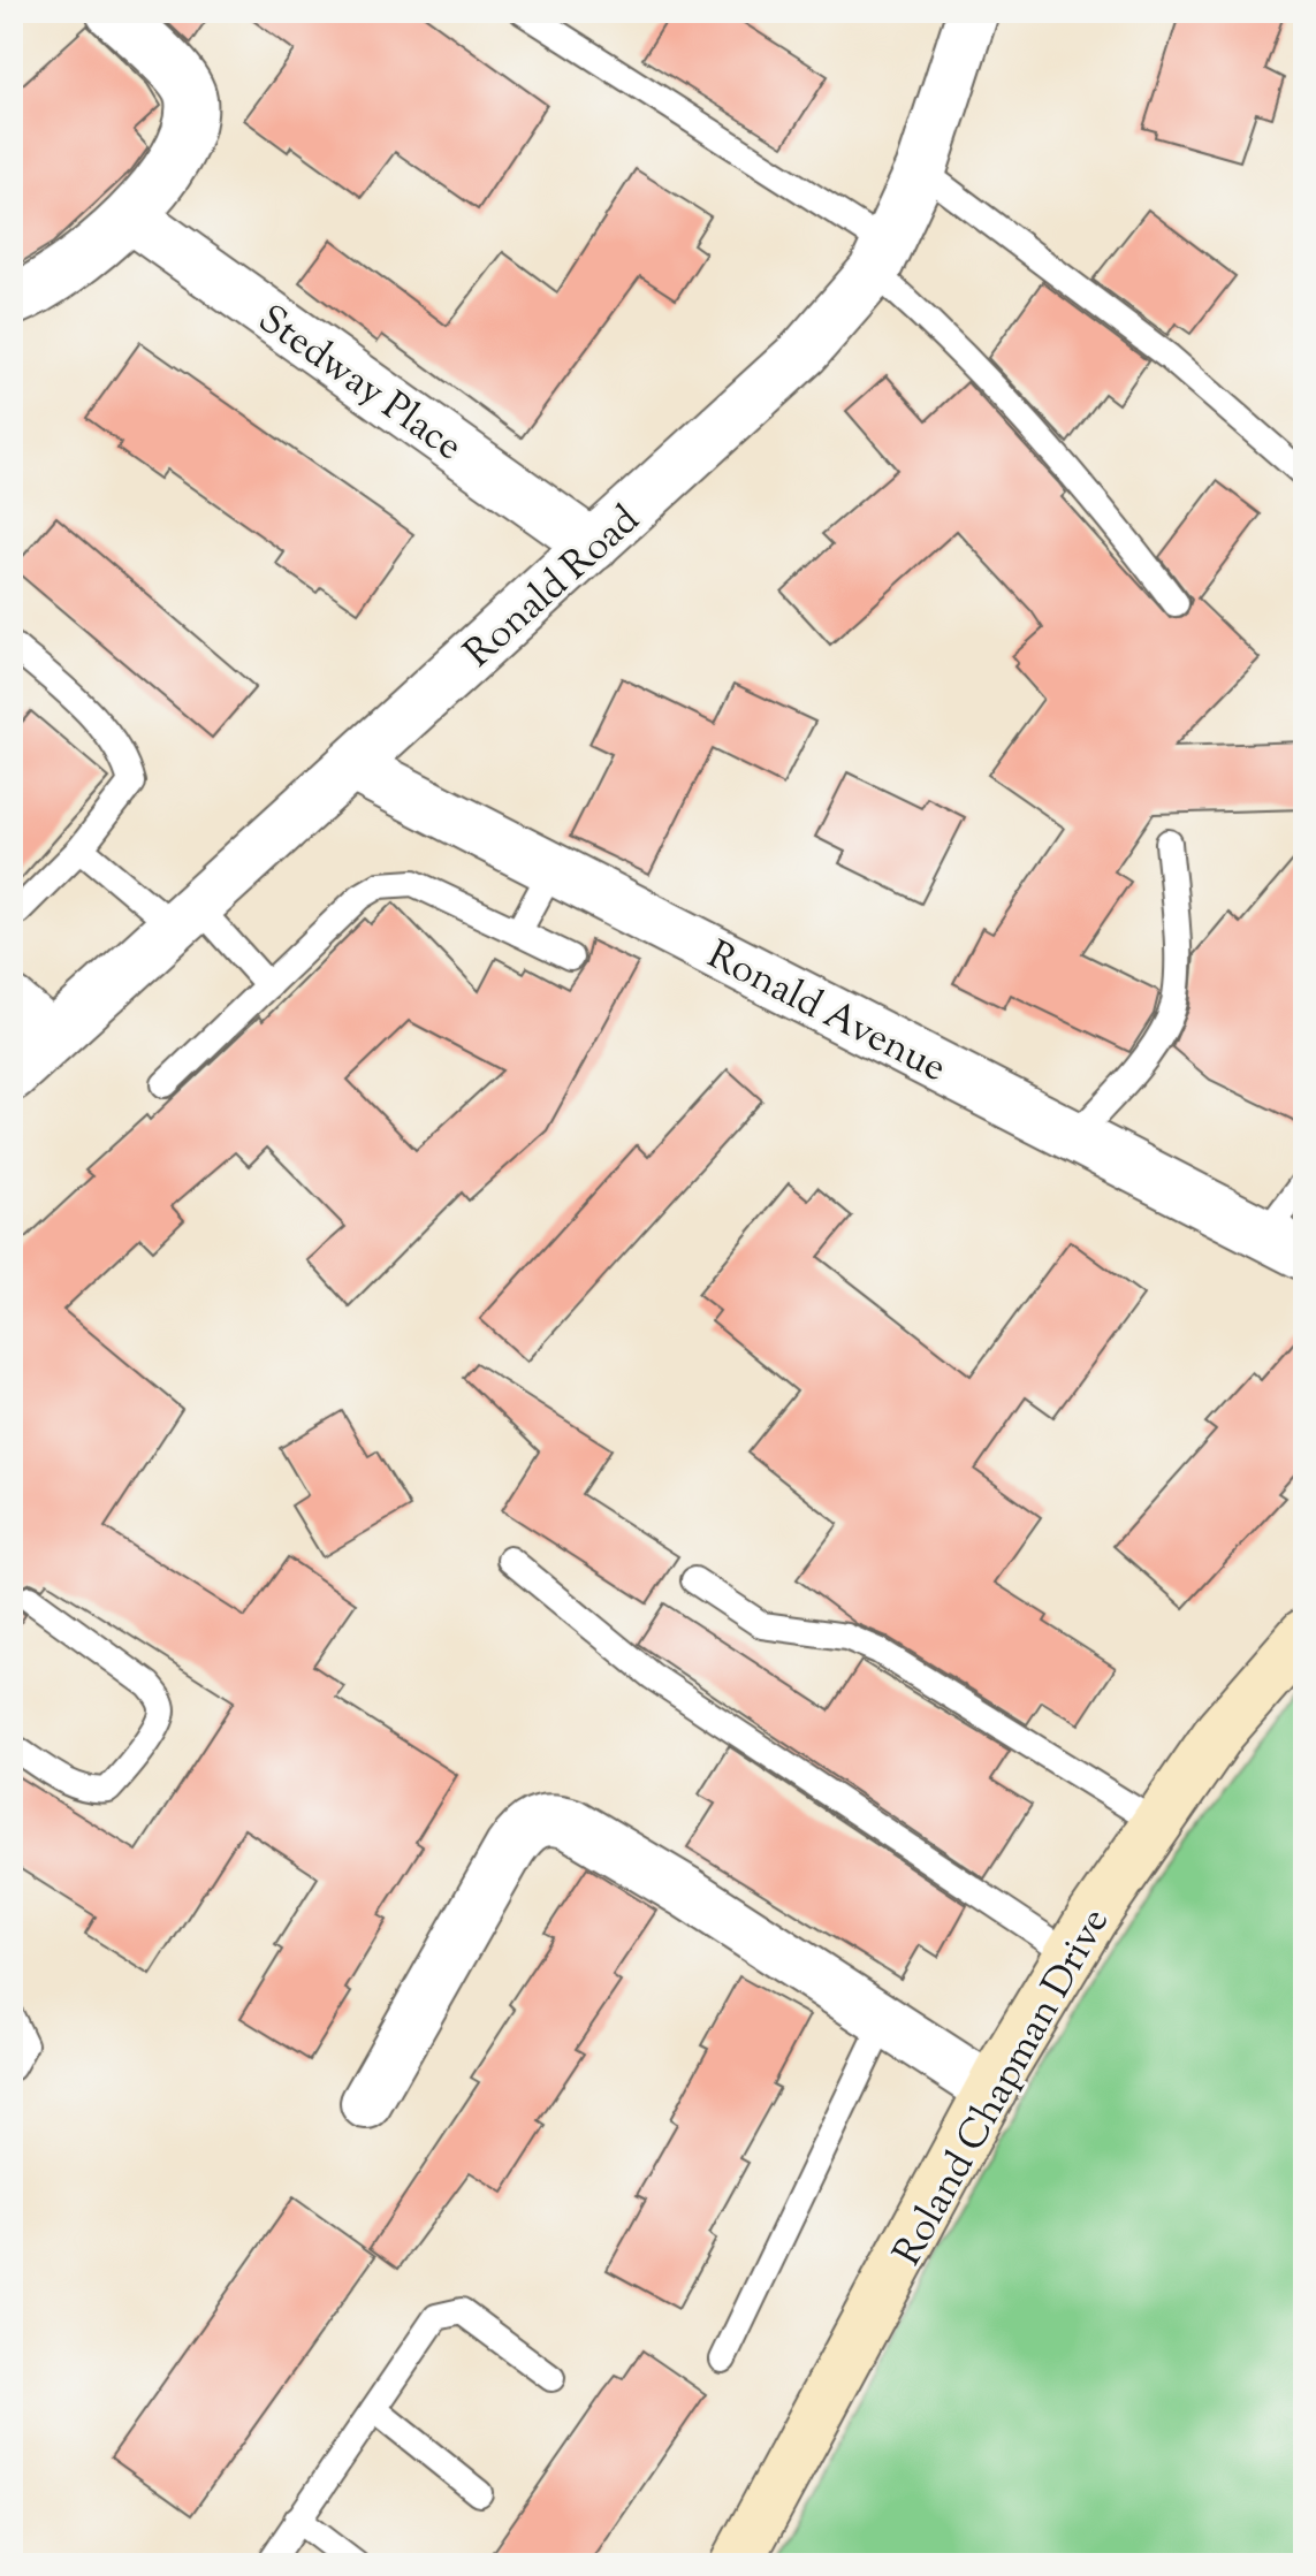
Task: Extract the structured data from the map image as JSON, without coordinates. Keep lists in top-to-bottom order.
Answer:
{
  "streets": {
    "street": [
      "Stedway Place",
      "Ronald Road",
      "Ronald Avenue",
      "Roland Chapman Drive"
    ]
  },
  "crossings": [
    ["Stedway Place", "Ronald Road"],
    ["Ronald Road", "Ronald Avenue"]
  ]
}
